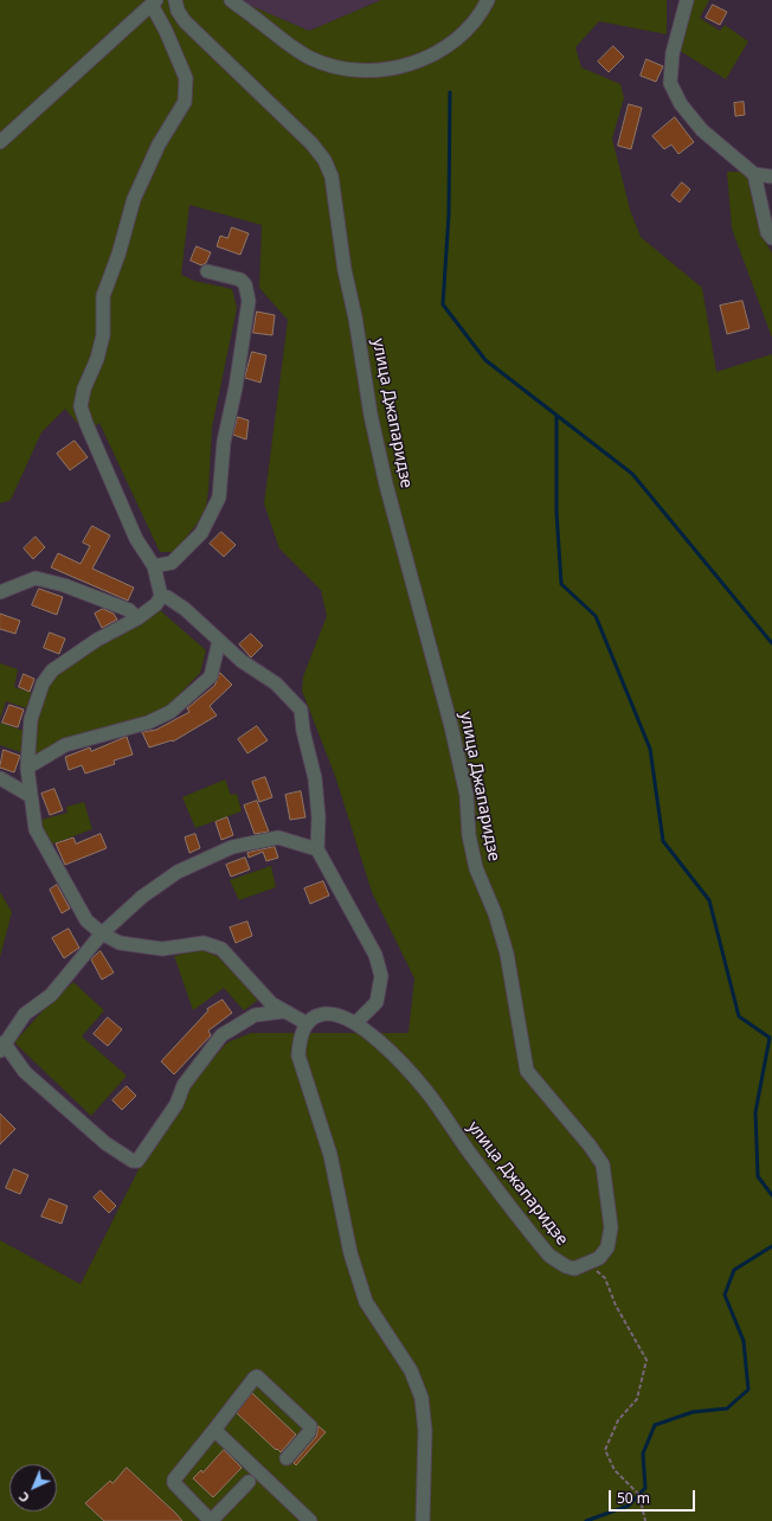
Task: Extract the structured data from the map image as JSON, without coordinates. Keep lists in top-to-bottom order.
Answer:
{
  "streets": {
    "street": ["улица Джапаридзе"]
  },
  "scale_bar": "50 m",
  "north": "bottom left"
}
